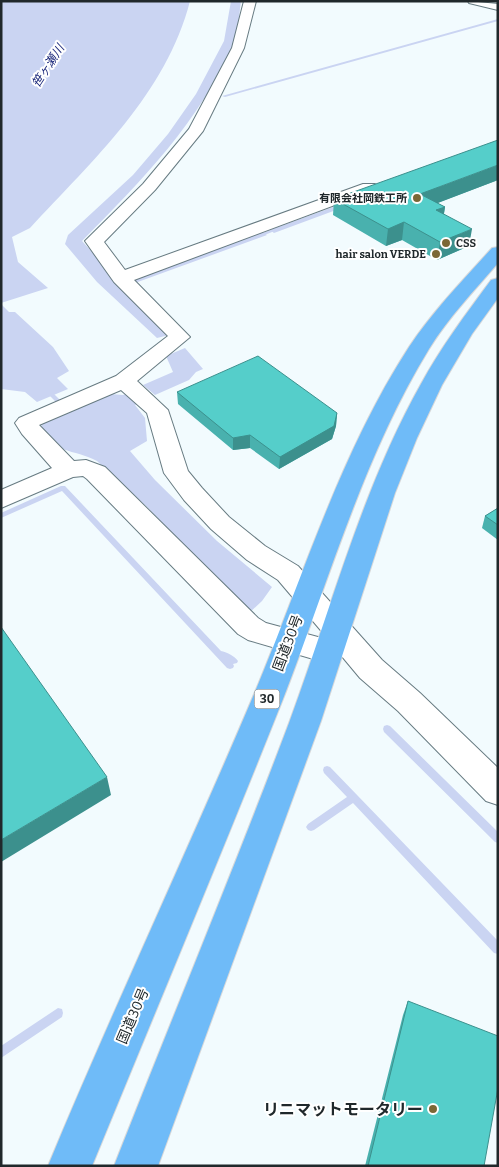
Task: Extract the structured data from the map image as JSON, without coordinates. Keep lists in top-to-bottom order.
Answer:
{
  "streets": {
    "highway": ["国道30号", "30"]
  },
  "water": ["笹ヶ瀬川"],
  "places": [
    "有限会社岡鉄工所",
    "CSS",
    "hair salon VERDE",
    "リニマットモータリー"
  ]
}
